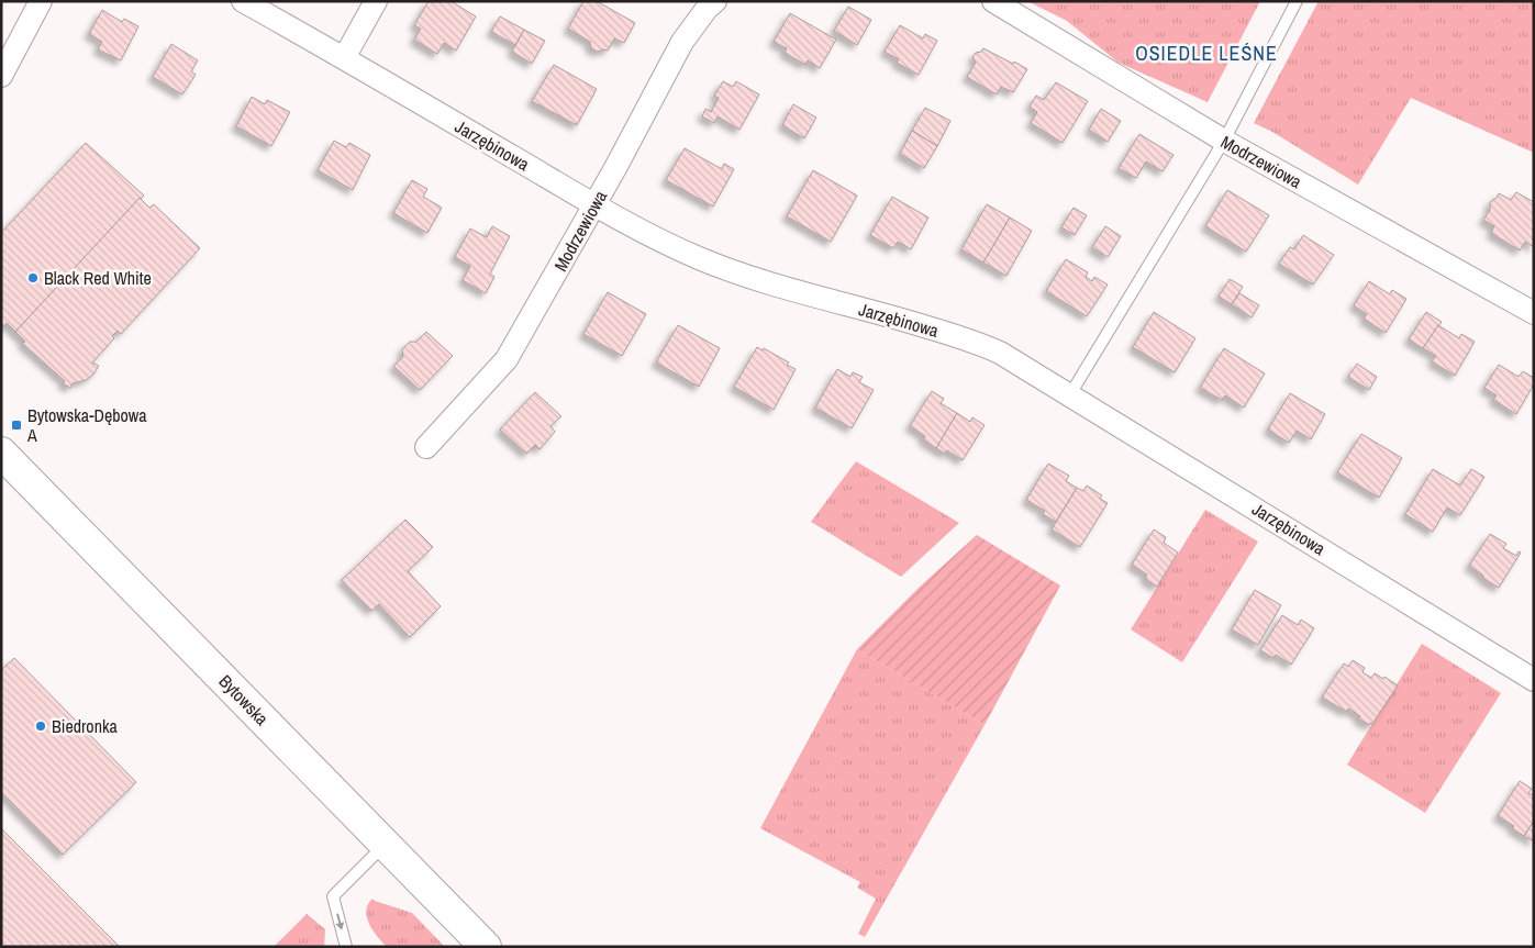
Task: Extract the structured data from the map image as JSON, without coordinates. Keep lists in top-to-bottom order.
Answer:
{
  "streets": {
    "main road": ["Bytowska"],
    "street": ["Jarzębinowa", "Modrzewiowa"]
  },
  "crossings": [
    ["Jarzębinowa", "Modrzewiowa"]
  ],
  "districts": ["OSIEDLE LEŚNE"],
  "places": {
    "other": ["Black Red White", "Biedronka"],
    "transit": ["Bytowska-Dębowa A"]
  }
}
